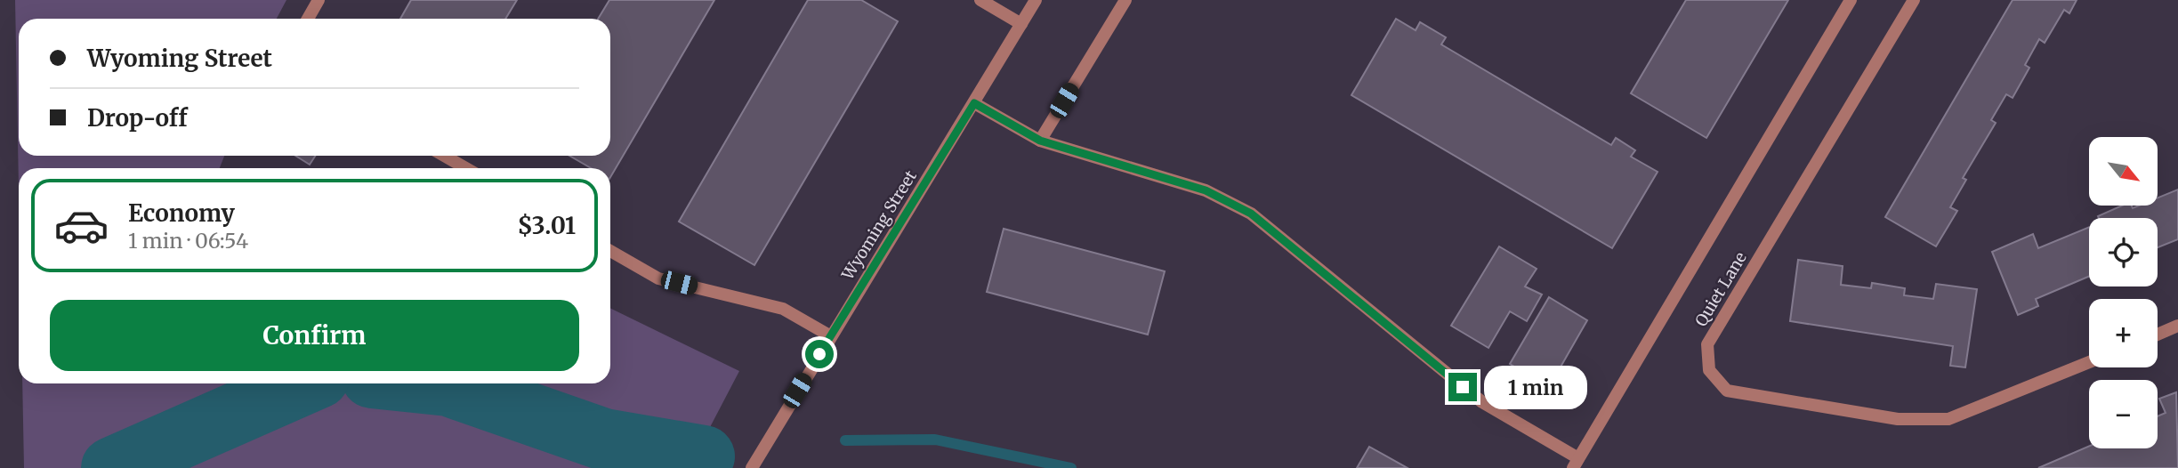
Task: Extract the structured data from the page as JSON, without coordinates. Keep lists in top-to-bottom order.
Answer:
{
  "streets": {
    "street": ["Wyoming Street", "Quiet Lane"]
  },
  "north": "bottom right",
  "page": {
    "banner": ["Wyoming Street", "Drop-off"],
    "map_buttons": ["+", "−"],
    "list": [
      {
        "name": "Economy",
        "note": "1 min · 06:54",
        "value": "$3.01"
      }
    ],
    "buttons": "Confirm",
    "bubble": "1 min"
  }
}
